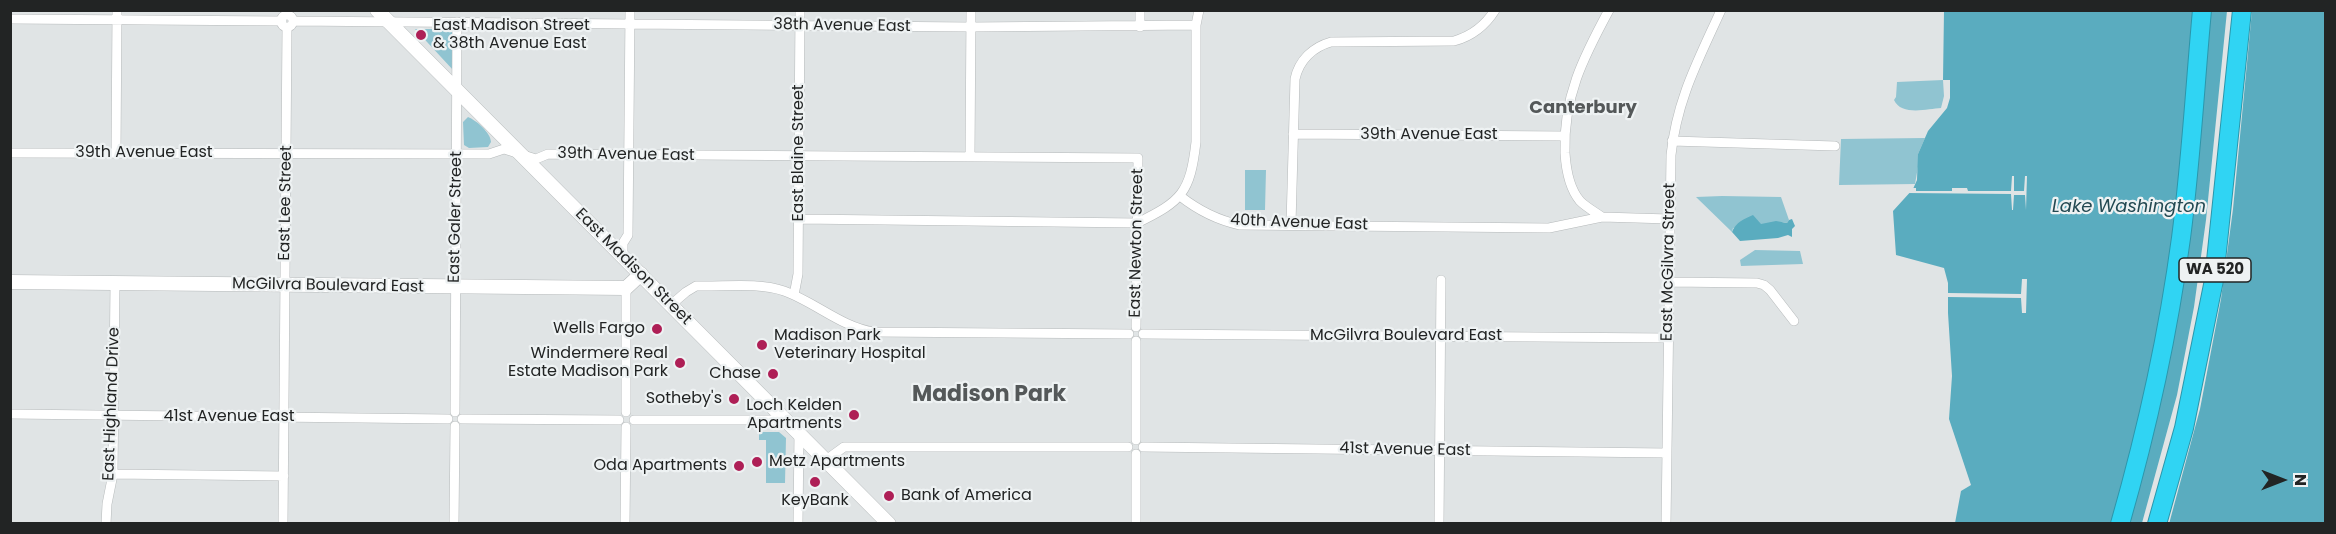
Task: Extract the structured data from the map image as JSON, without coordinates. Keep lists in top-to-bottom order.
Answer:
{
  "streets": {
    "highway": ["WA 520"],
    "street": [
      "38th Avenue East",
      "39th Avenue East",
      "East Blaine Street",
      "East Lee Street",
      "East Galer Street",
      "40th Avenue East",
      "East Newton Street",
      "East McGilvra Street",
      "East Madison Street",
      "McGilvra Boulevard East",
      "East Highland Drive",
      "41st Avenue East"
    ]
  },
  "crossings": [
    ["38th Avenue East", "East Blaine Street"],
    ["38th Avenue East", "East Lee Street"],
    ["38th Avenue East", "East Galer Street"],
    ["38th Avenue East", "East Madison Street"],
    ["39th Avenue East", "East Blaine Street"],
    ["39th Avenue East", "East Lee Street"],
    ["39th Avenue East", "East Galer Street"],
    ["39th Avenue East", "East Newton Street"],
    ["39th Avenue East", "East Madison Street"],
    ["East Blaine Street", "McGilvra Boulevard East"],
    ["East Lee Street", "McGilvra Boulevard East"],
    ["East Lee Street", "41st Avenue East"],
    ["East Galer Street", "East Madison Street"],
    ["East Galer Street", "McGilvra Boulevard East"],
    ["East Galer Street", "41st Avenue East"],
    ["40th Avenue East", "East McGilvra Street"],
    ["East Newton Street", "McGilvra Boulevard East"],
    ["East Newton Street", "41st Avenue East"],
    ["East McGilvra Street", "McGilvra Boulevard East"],
    ["East McGilvra Street", "41st Avenue East"],
    ["East Madison Street", "McGilvra Boulevard East"],
    ["McGilvra Boulevard East", "East Highland Drive"],
    ["East Highland Drive", "41st Avenue East"]
  ],
  "districts": ["Canterbury", "Madison Park"],
  "water": ["Lake Washington"],
  "places": [
    "East Madison Street & 38th Avenue East",
    "Wells Fargo",
    "Madison Park Veterinary Hospital",
    "Windermere Real Estate Madison Park",
    "Chase",
    "Sotheby's",
    "Loch Kelden Apartments",
    "Metz Apartments",
    "Oda Apartments",
    "KeyBank",
    "Bank of America"
  ],
  "north": "right"
}
